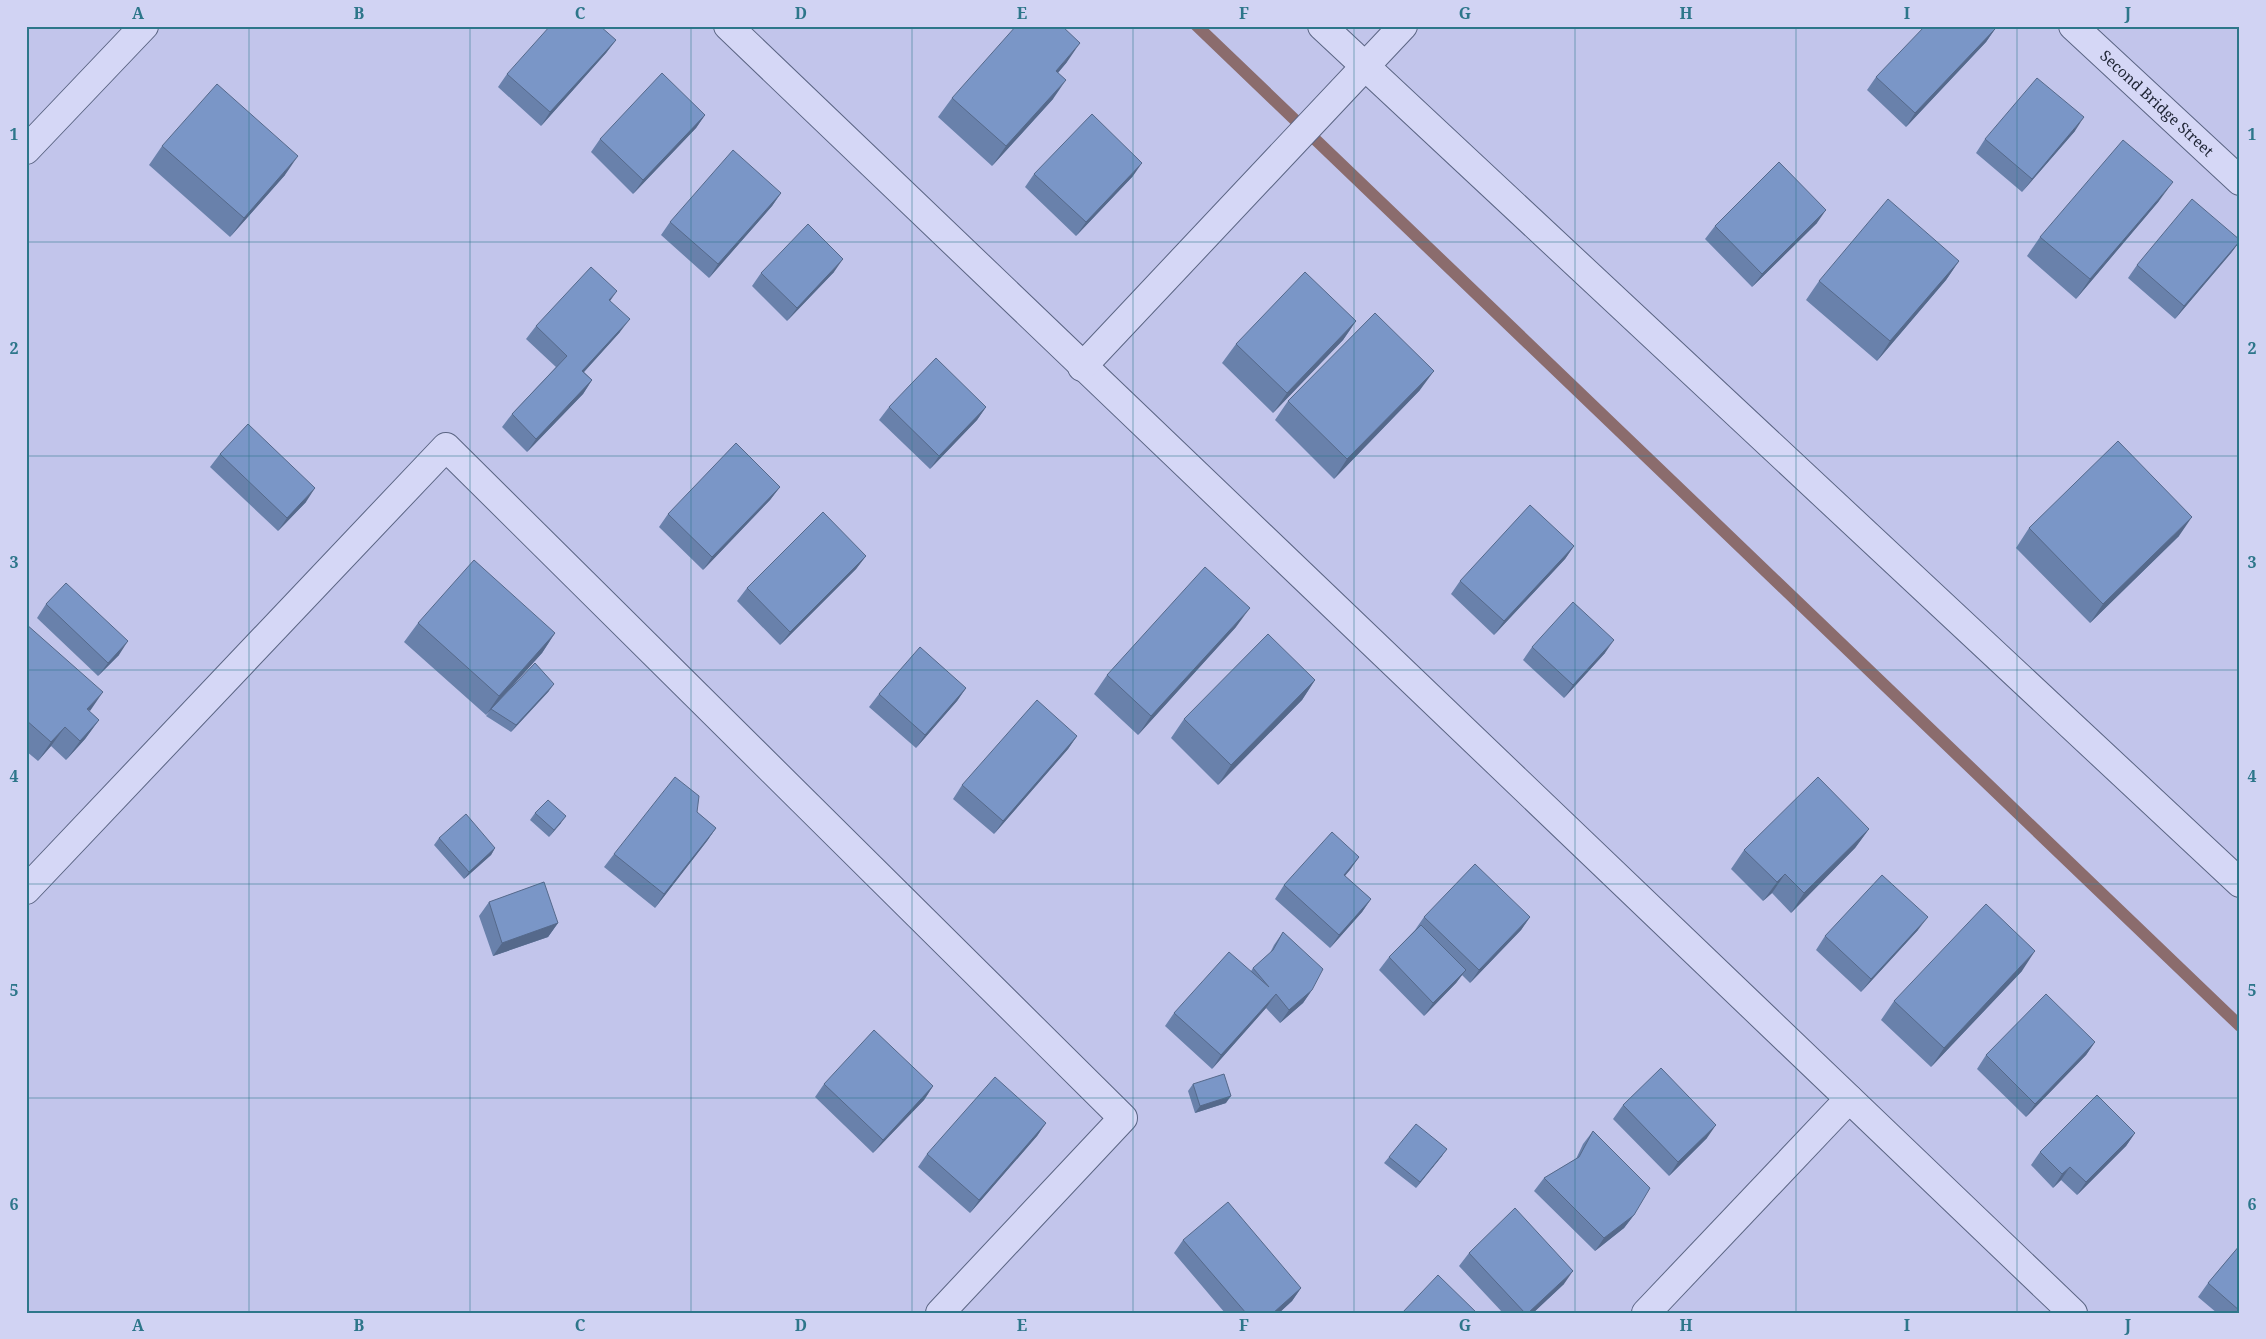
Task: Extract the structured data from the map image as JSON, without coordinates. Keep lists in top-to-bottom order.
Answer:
{
  "streets": {
    "street": ["Second Bridge Street"]
  },
  "grid": {
    "columns": [
      "A",
      "B",
      "C",
      "D",
      "E",
      "F",
      "G",
      "H",
      "I",
      "J"
    ],
    "rows": [
      "1",
      "2",
      "3",
      "4",
      "5",
      "6"
    ]
  }
}
